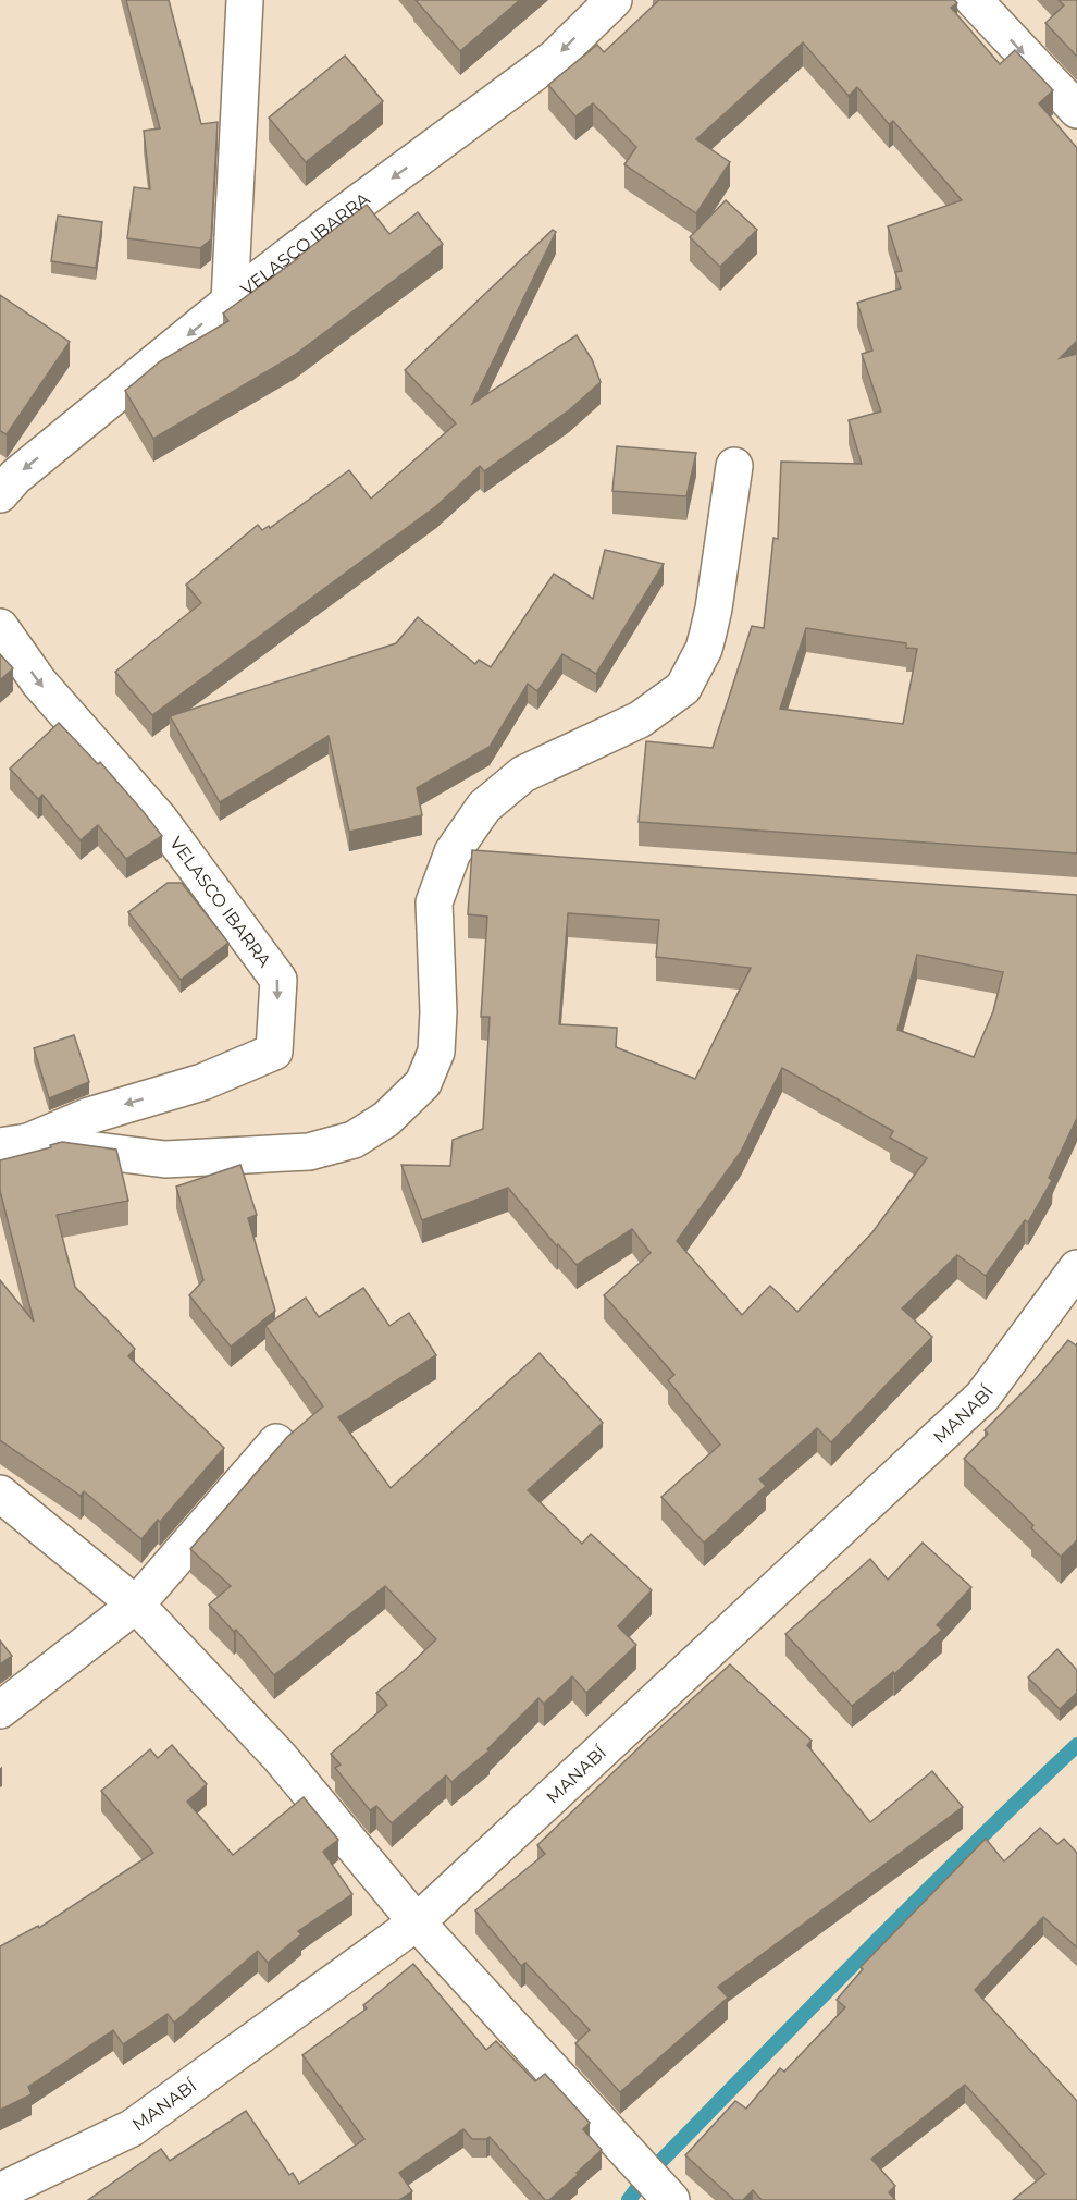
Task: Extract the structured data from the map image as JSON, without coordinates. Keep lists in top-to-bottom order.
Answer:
{
  "streets": {
    "street": ["VELASCO IBARRA", "MANABÍ"]
  }
}
